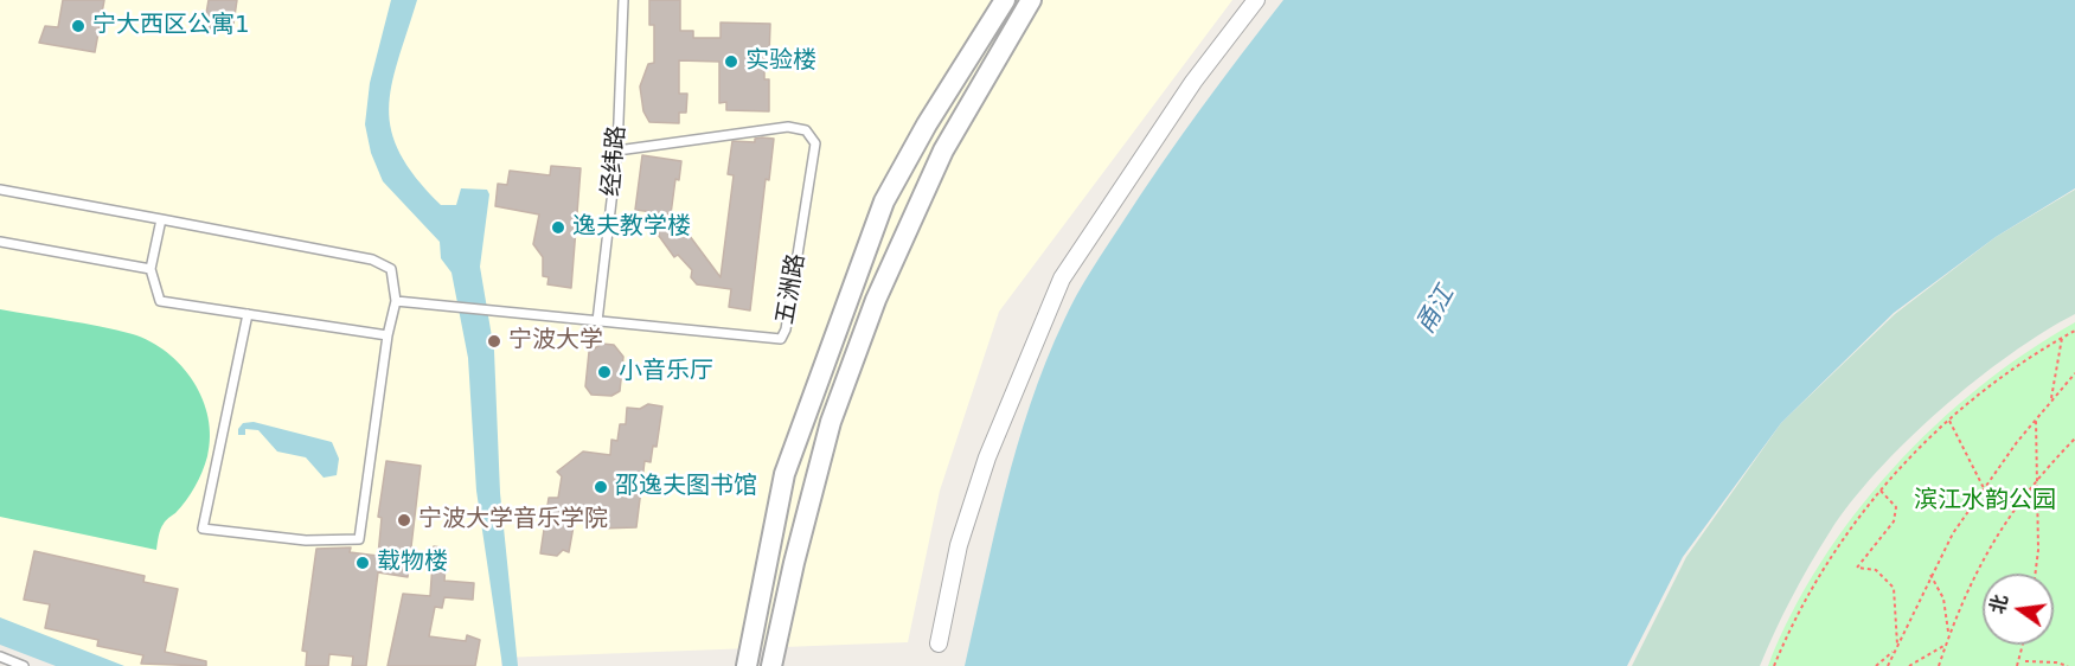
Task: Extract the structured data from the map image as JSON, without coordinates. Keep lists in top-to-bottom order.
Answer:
{
  "streets": {
    "lane": ["经纬路", "五洲路"]
  },
  "crossings": [
    ["经纬路", "五洲路"]
  ],
  "water": ["甬江"],
  "parks": ["滨江水韵公园"],
  "places": [
    "宁大西区公寓1",
    "实验楼",
    "逸夫教学楼",
    "宁波大学",
    "小音乐厅",
    "邵逸夫图书馆",
    "宁波大学音乐学院",
    "载物楼"
  ],
  "north": "left"
}
